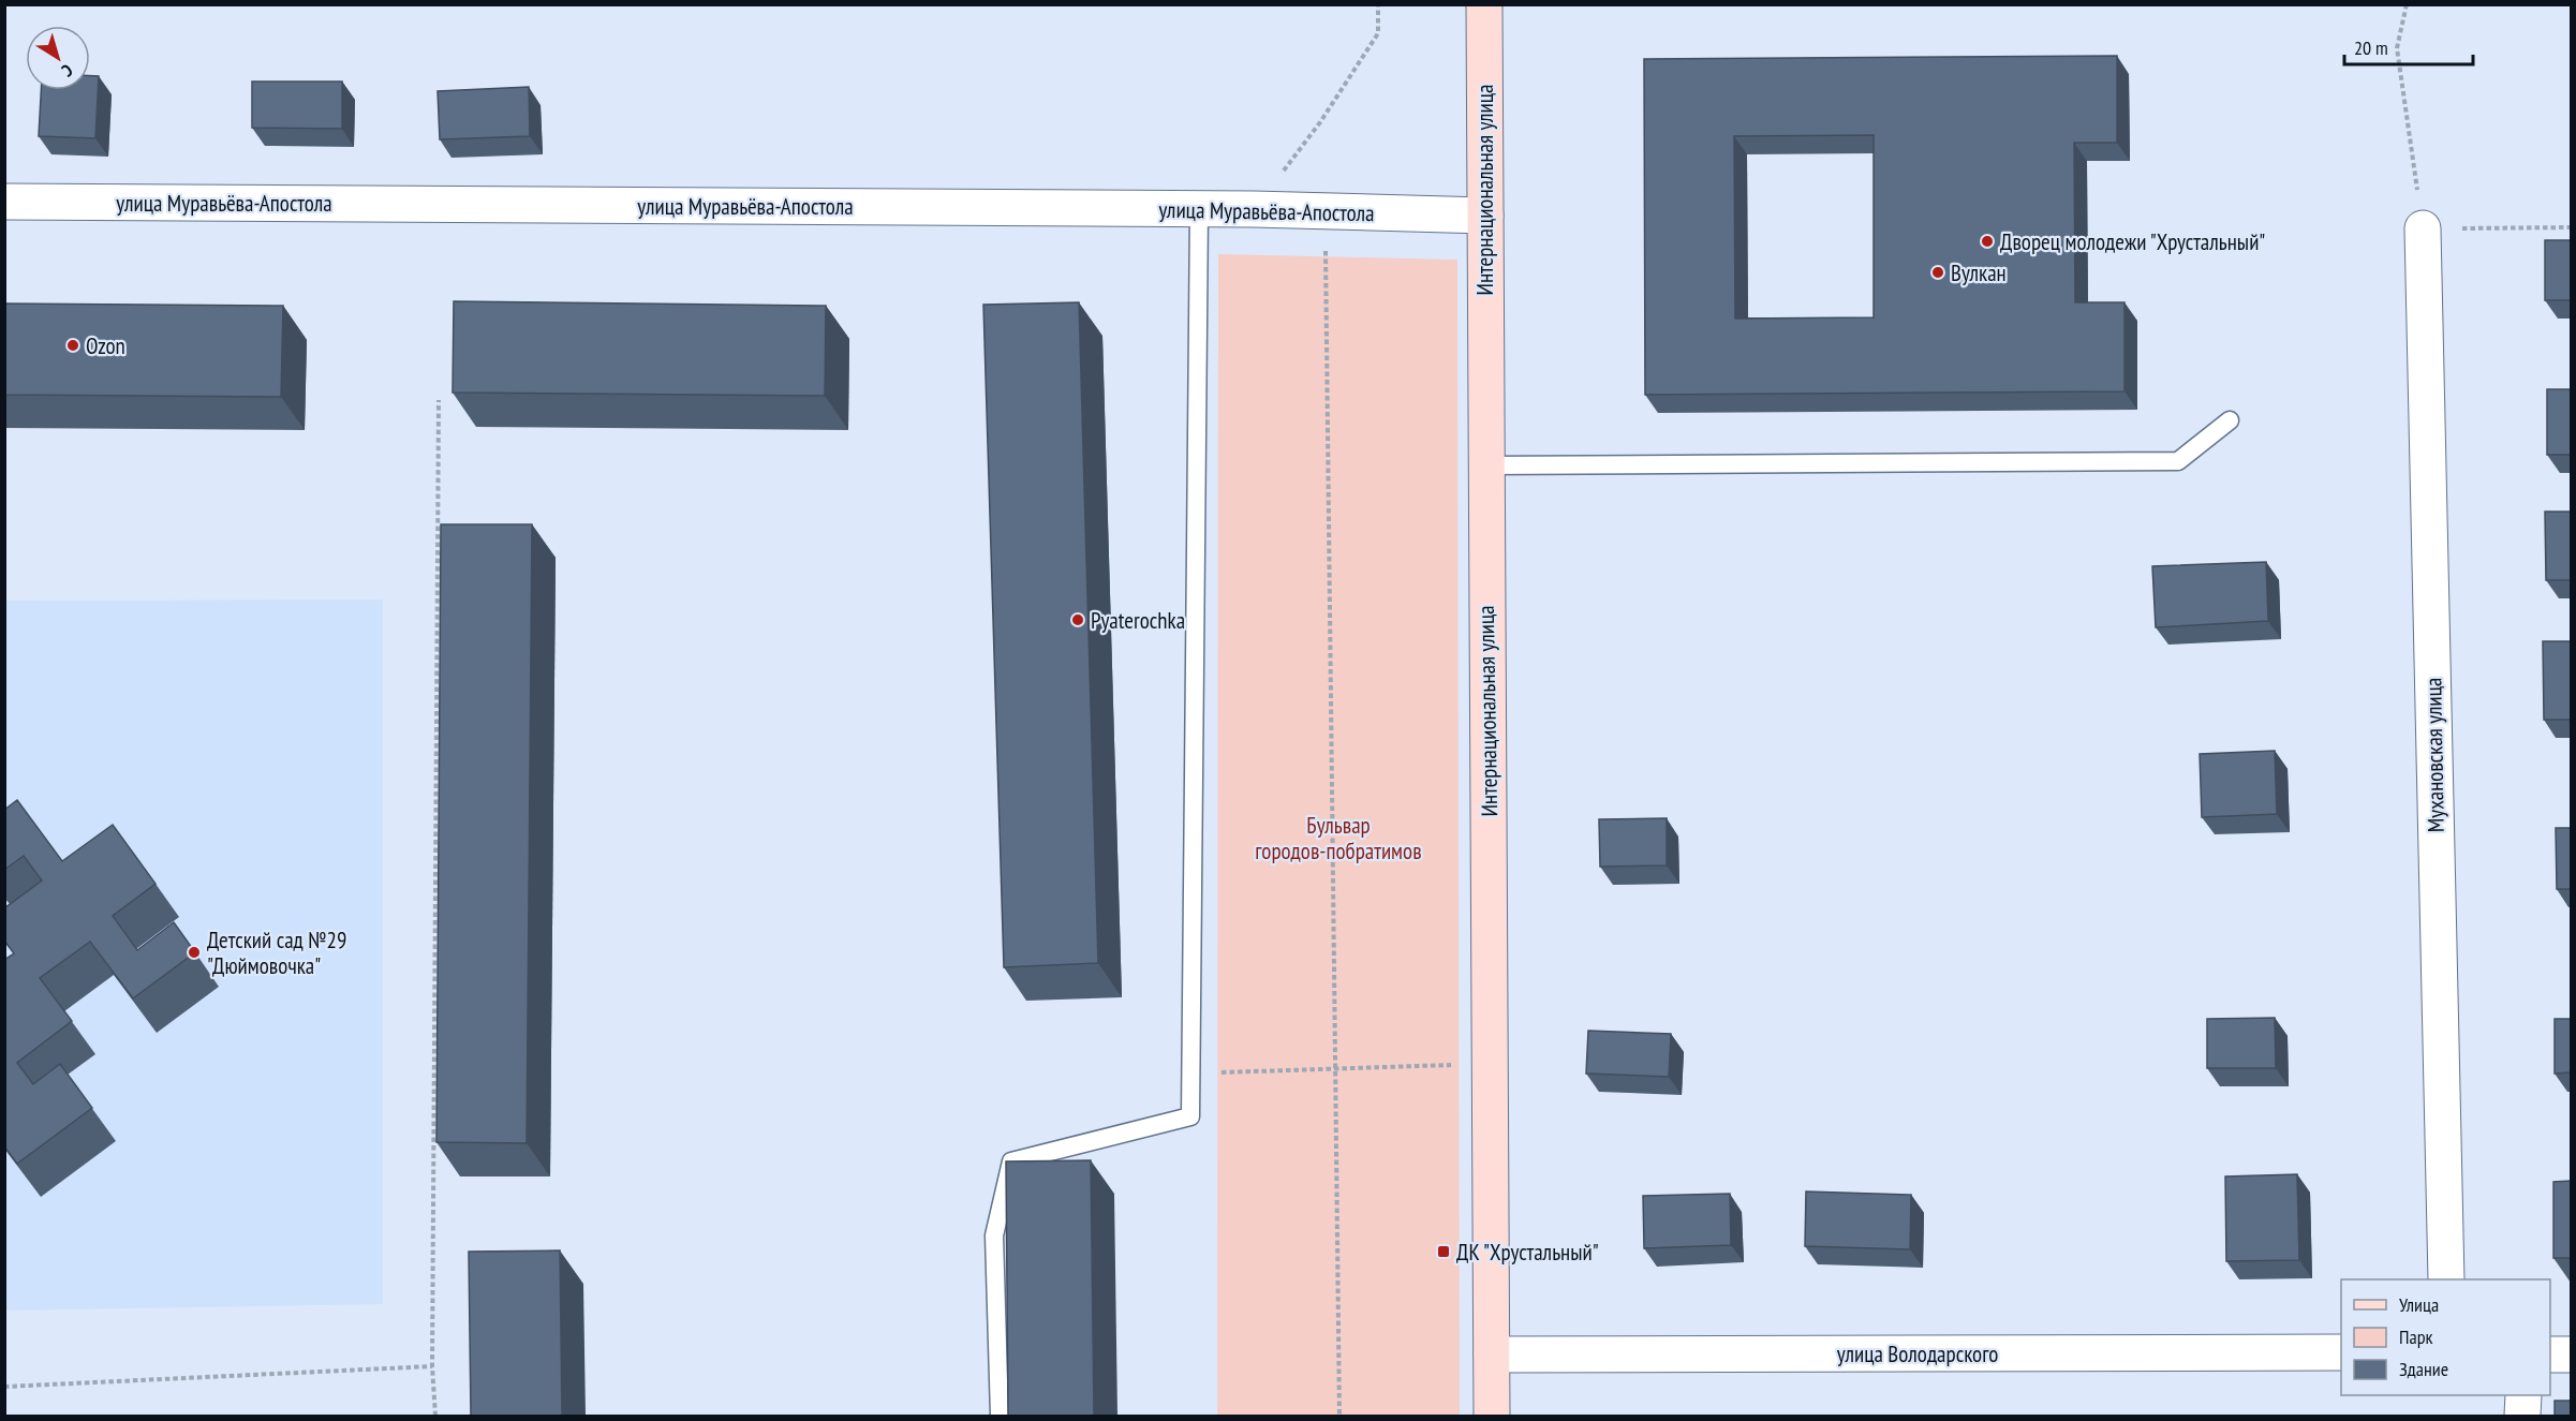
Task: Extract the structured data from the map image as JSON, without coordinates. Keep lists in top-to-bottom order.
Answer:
{
  "streets": {
    "main road": ["Интернациональная улица"],
    "street": ["улица Муравьёва-Апостола", "Мухановская улица", "улица Володарского"]
  },
  "crossings": [
    ["Интернациональная улица", "улица Муравьёва-Апостола"],
    ["Интернациональная улица", "улица Володарского"]
  ],
  "parks": ["Бульвар городов-побратимов"],
  "places": {
    "other": [
      "Дворец молодежи \"Хрустальный\"",
      "Вулкан",
      "Ozon",
      "Pyaterochka",
      "Детский сад №29 \"Дюймовочка\""
    ],
    "transit": ["ДК \"Хрустальный\""]
  },
  "legend": ["Улица", "Парк", "Здание"],
  "scale_bar": "20 m",
  "north": "bottom right"
}
